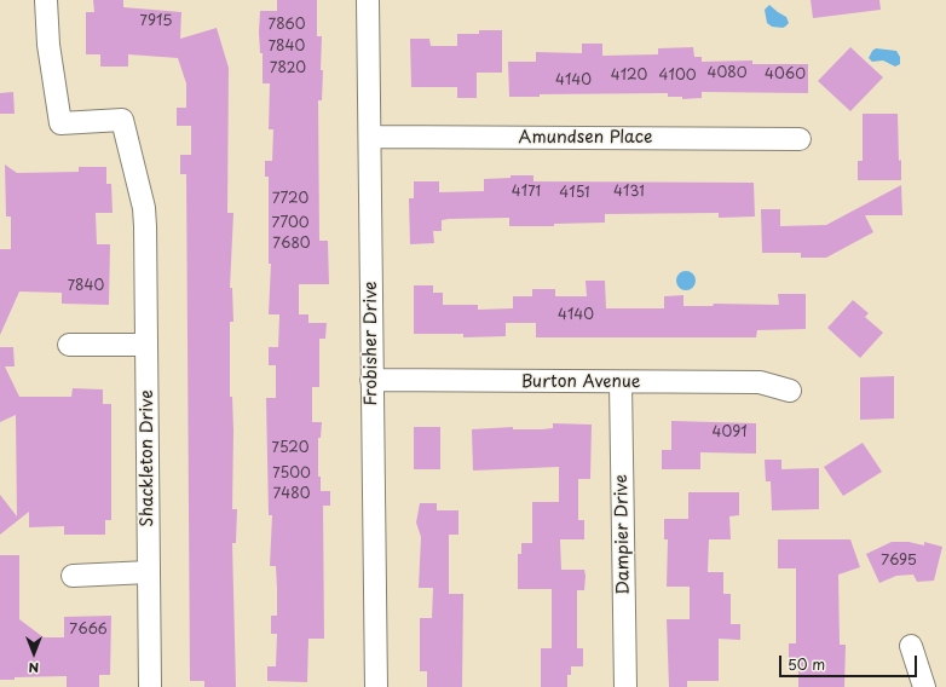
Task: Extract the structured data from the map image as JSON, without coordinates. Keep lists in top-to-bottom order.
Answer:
{
  "streets": {
    "street": [
      "Amundsen Place",
      "Frobisher Drive",
      "Burton Avenue",
      "Shackleton Drive",
      "Dampier Drive"
    ]
  },
  "crossings": [
    ["Amundsen Place", "Frobisher Drive"],
    ["Frobisher Drive", "Burton Avenue"],
    ["Burton Avenue", "Dampier Drive"]
  ],
  "house_numbers": [
    "7915",
    "7860",
    "7840",
    "7820",
    "4080",
    "4060",
    "4120",
    "4100",
    "4140",
    "4171",
    "4131",
    "4151",
    "7720",
    "7700",
    "7680",
    "7840",
    "4140",
    "4091",
    "7520",
    "7500",
    "7480",
    "7695",
    "7666"
  ],
  "scale_bar": "50 m",
  "north": "bottom"
}
